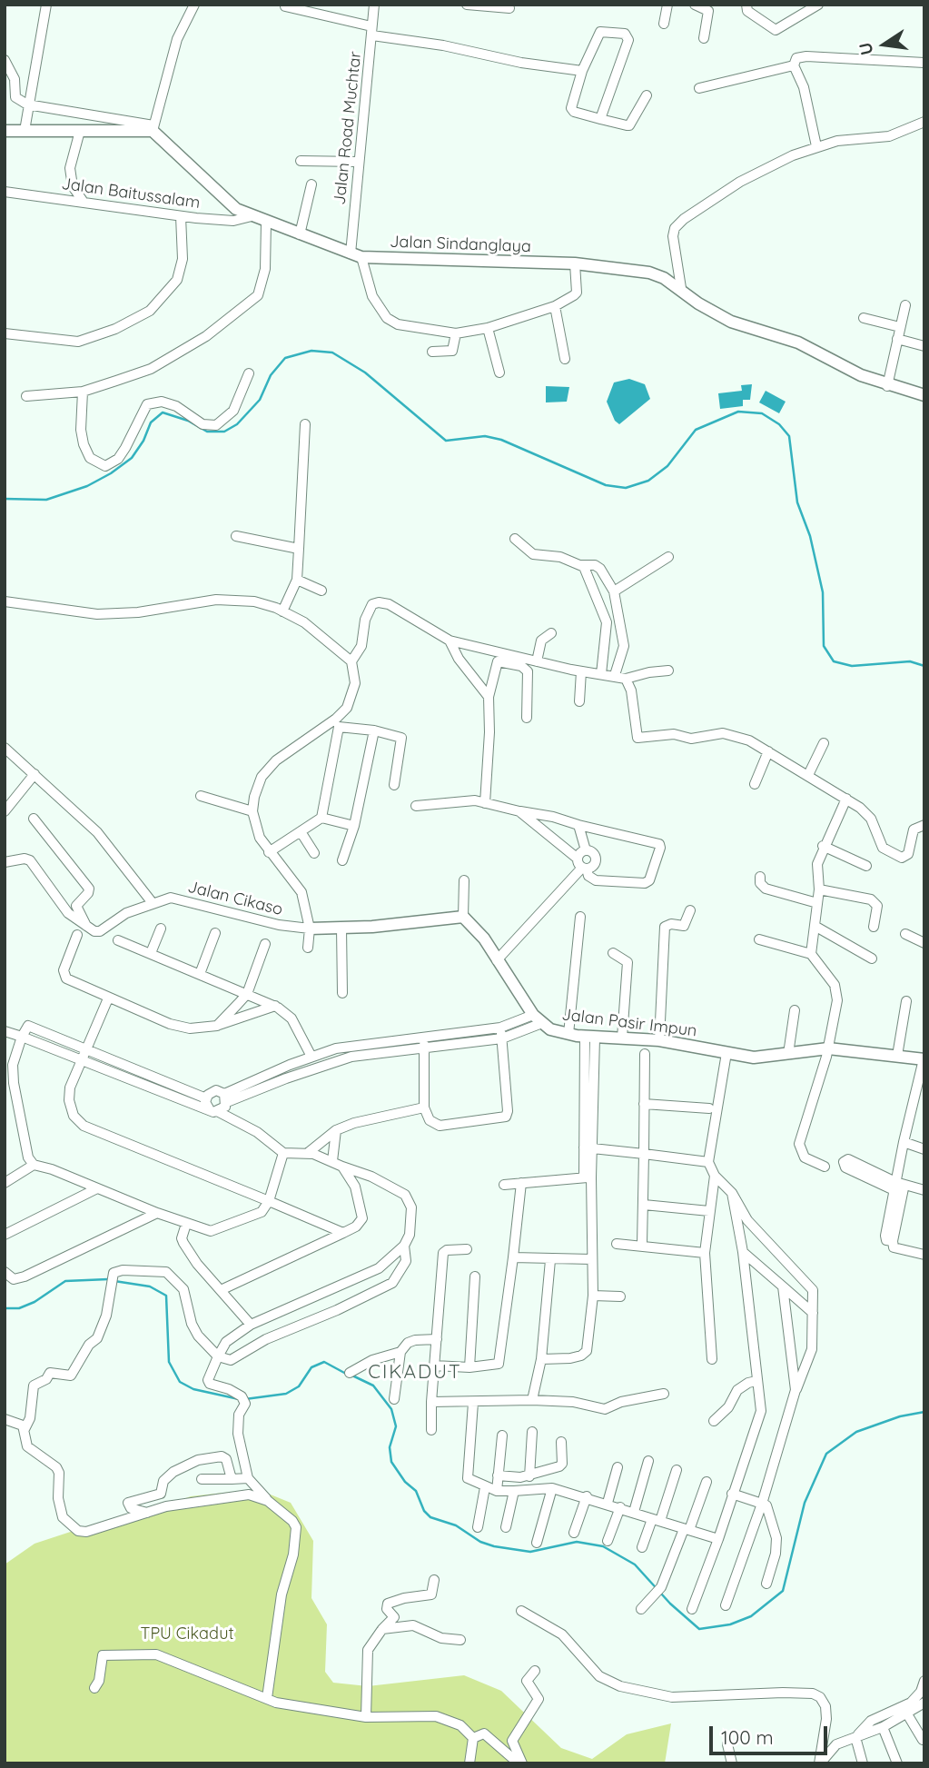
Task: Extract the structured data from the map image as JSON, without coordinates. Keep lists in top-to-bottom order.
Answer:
{
  "streets": {
    "street": [
      "Jalan Road Muchtar",
      "Jalan Baitussalam",
      "Jalan Sindanglaya",
      "Jalan Cikaso",
      "Jalan Pasir Impun"
    ]
  },
  "crossings": [
    ["Jalan Road Muchtar", "Jalan Sindanglaya"],
    ["Jalan Baitussalam", "Jalan Sindanglaya"]
  ],
  "districts": ["CIKADUT"],
  "parks": ["TPU Cikadut"],
  "scale_bar": "100 m",
  "north": "left"
}
